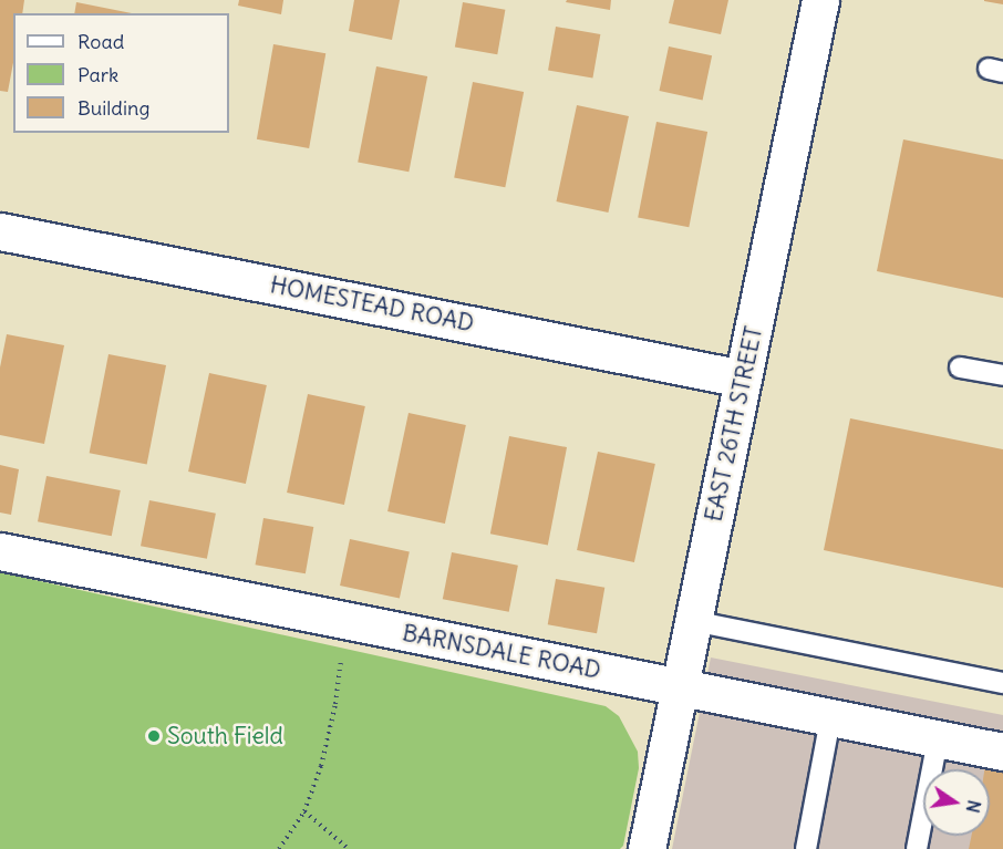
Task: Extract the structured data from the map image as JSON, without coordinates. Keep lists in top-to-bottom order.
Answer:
{
  "streets": {
    "street": ["HOMESTEAD ROAD", "EAST 26TH STREET", "BARNSDALE ROAD"]
  },
  "crossings": [
    ["HOMESTEAD ROAD", "EAST 26TH STREET"],
    ["EAST 26TH STREET", "BARNSDALE ROAD"]
  ],
  "places": ["South Field"],
  "legend": ["Road", "Park", "Building"],
  "north": "right"
}
